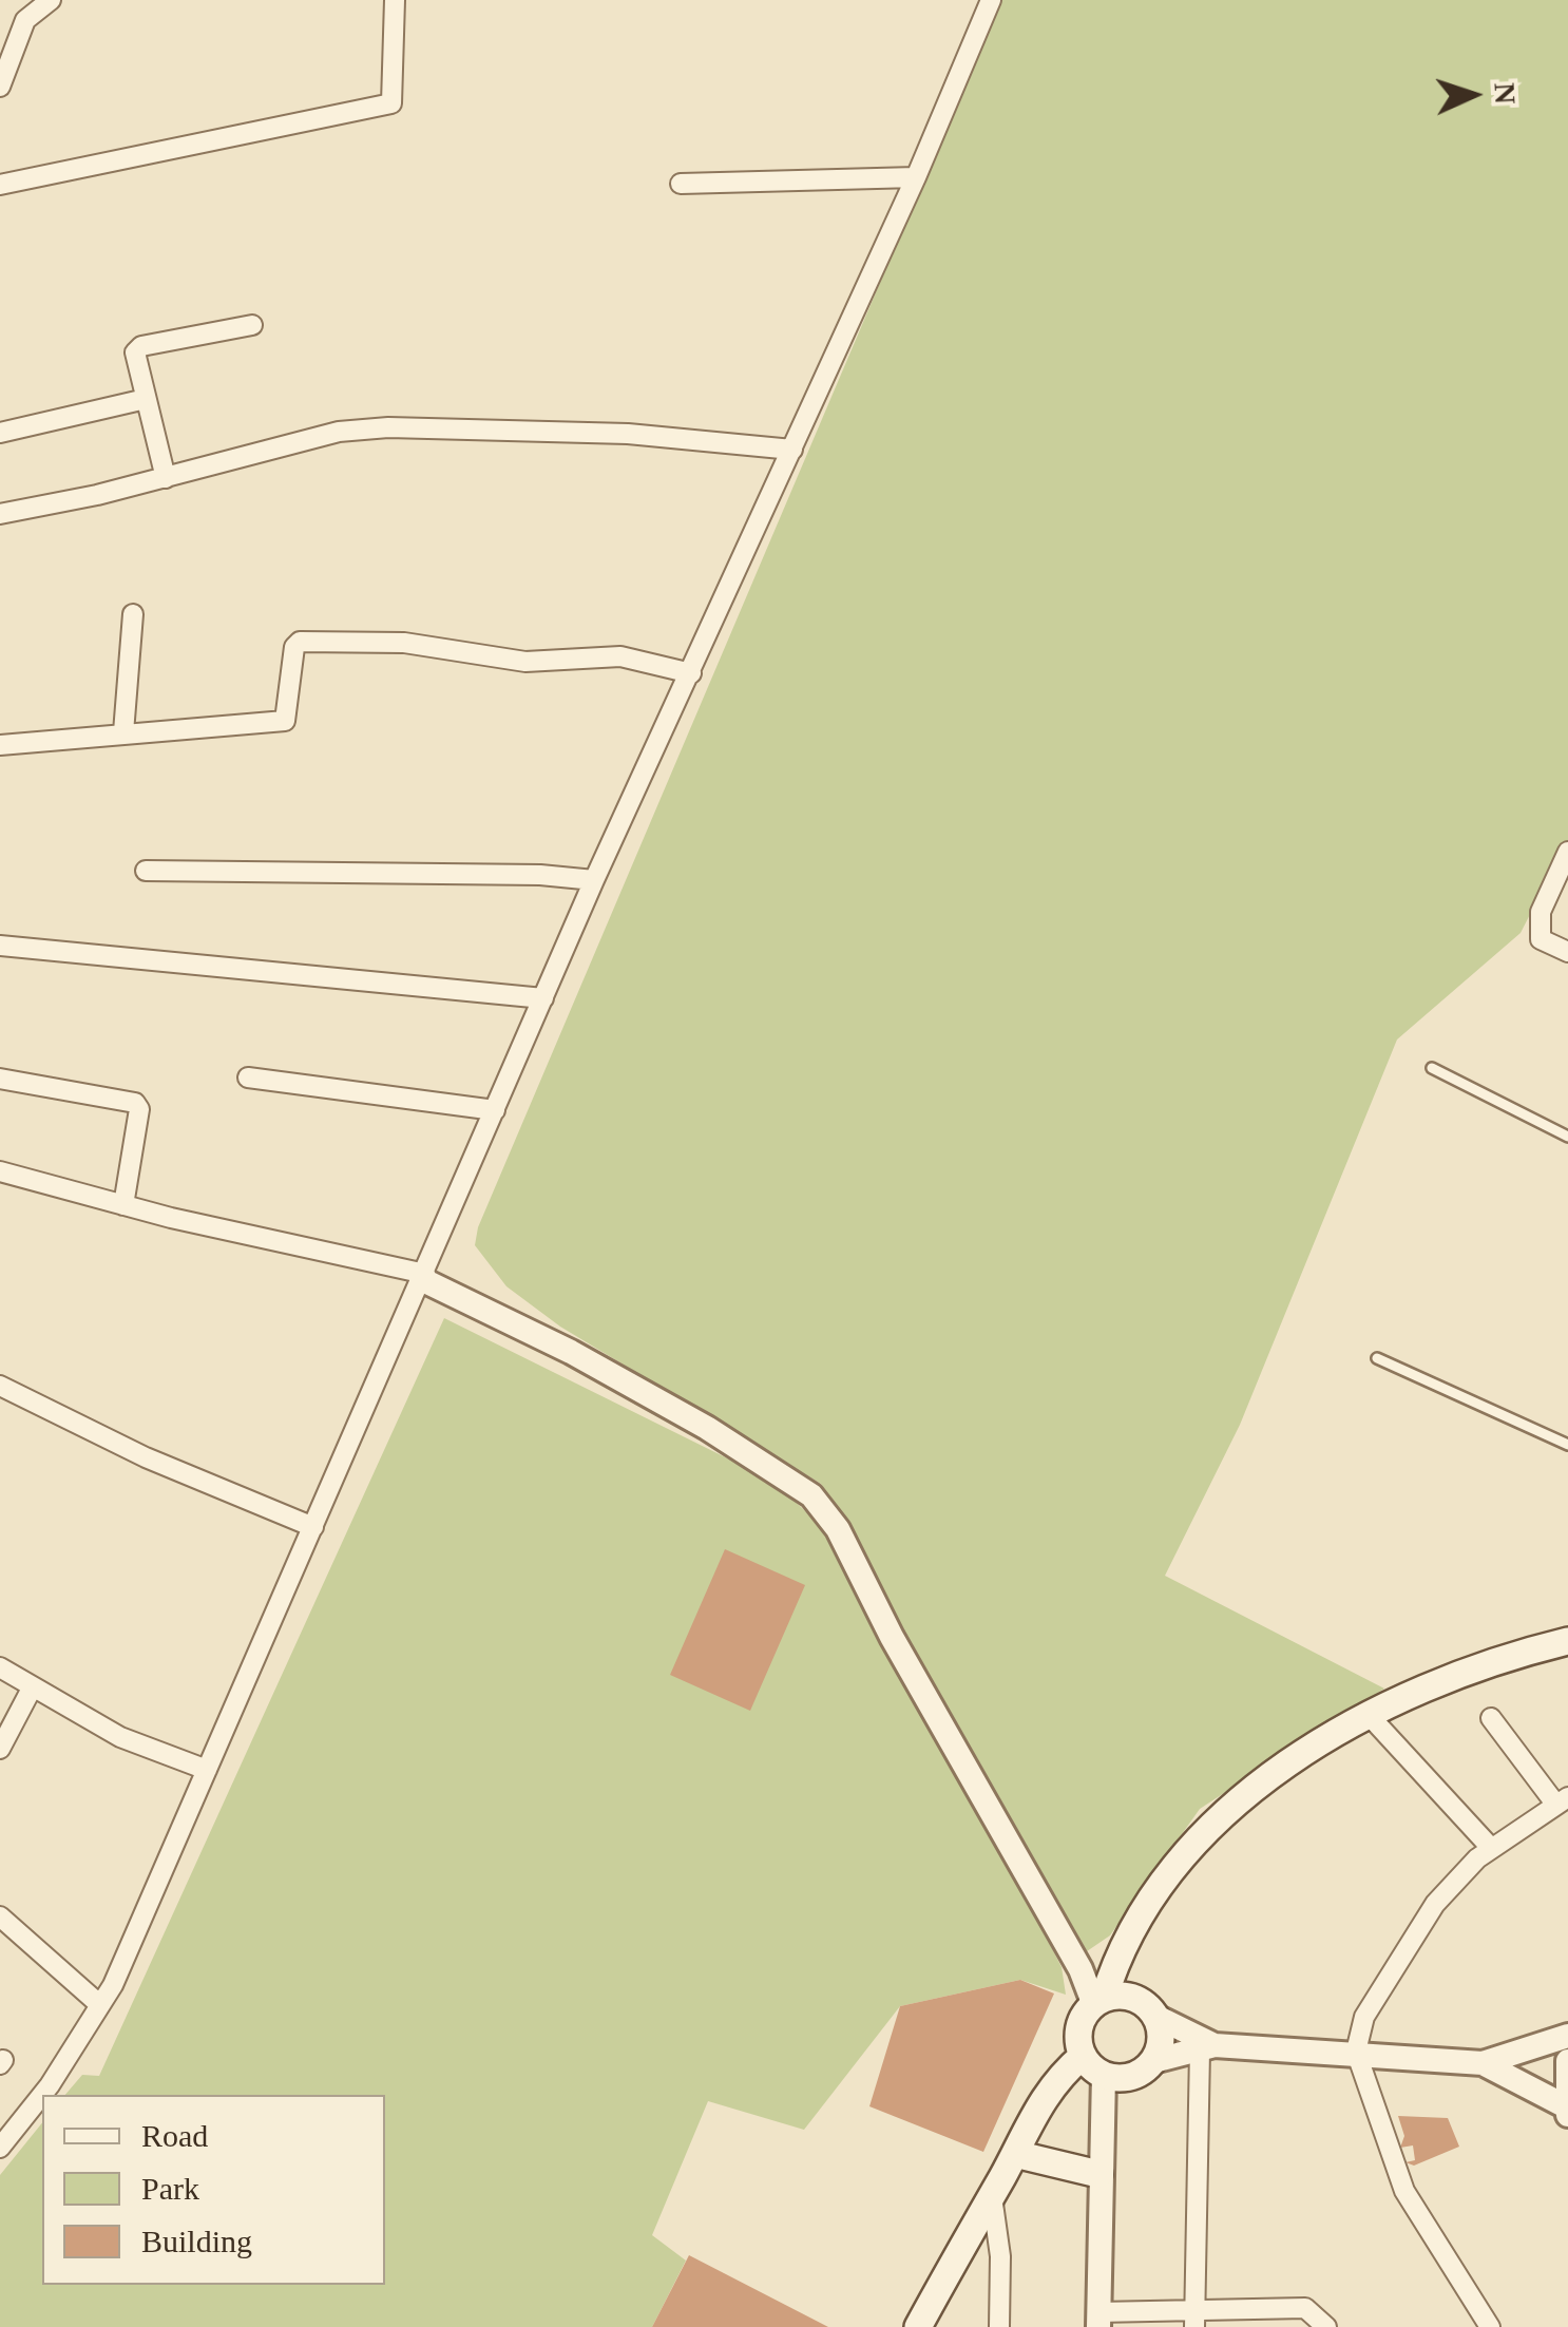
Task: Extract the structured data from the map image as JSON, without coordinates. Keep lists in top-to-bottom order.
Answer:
{
  "legend": ["Road", "Park", "Building"],
  "north": "right"
}
